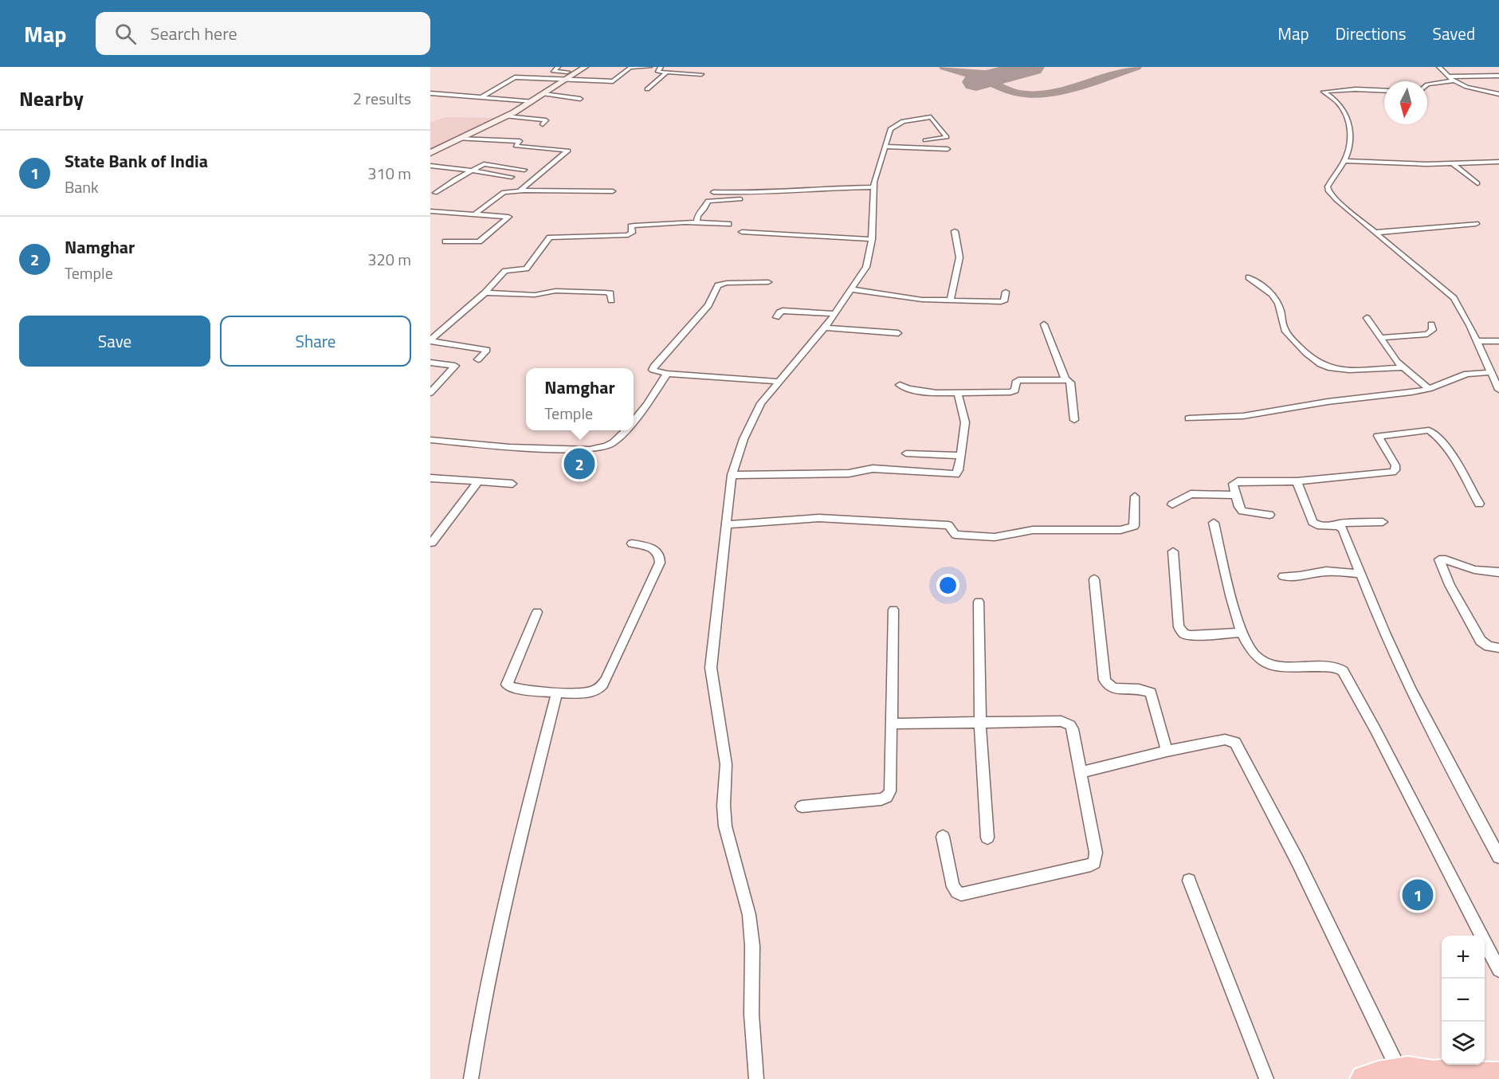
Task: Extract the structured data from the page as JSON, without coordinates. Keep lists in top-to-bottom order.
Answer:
{
  "north": "bottom",
  "page": {
    "header": "Map",
    "search": "Search here",
    "nav": ["Map", "Directions", "Saved"],
    "heading": ["Nearby", "2 results"],
    "list": [
      {
        "mark": "1",
        "name": "State Bank of India",
        "note": "Bank",
        "value": "310 m"
      },
      {
        "mark": "2",
        "name": "Namghar",
        "note": "Temple",
        "value": "320 m"
      }
    ],
    "buttons": ["Save", "Share"],
    "popup": ["Namghar", "Temple"],
    "pins": ["2", "1"],
    "map_buttons": ["+", "−"]
  }
}
